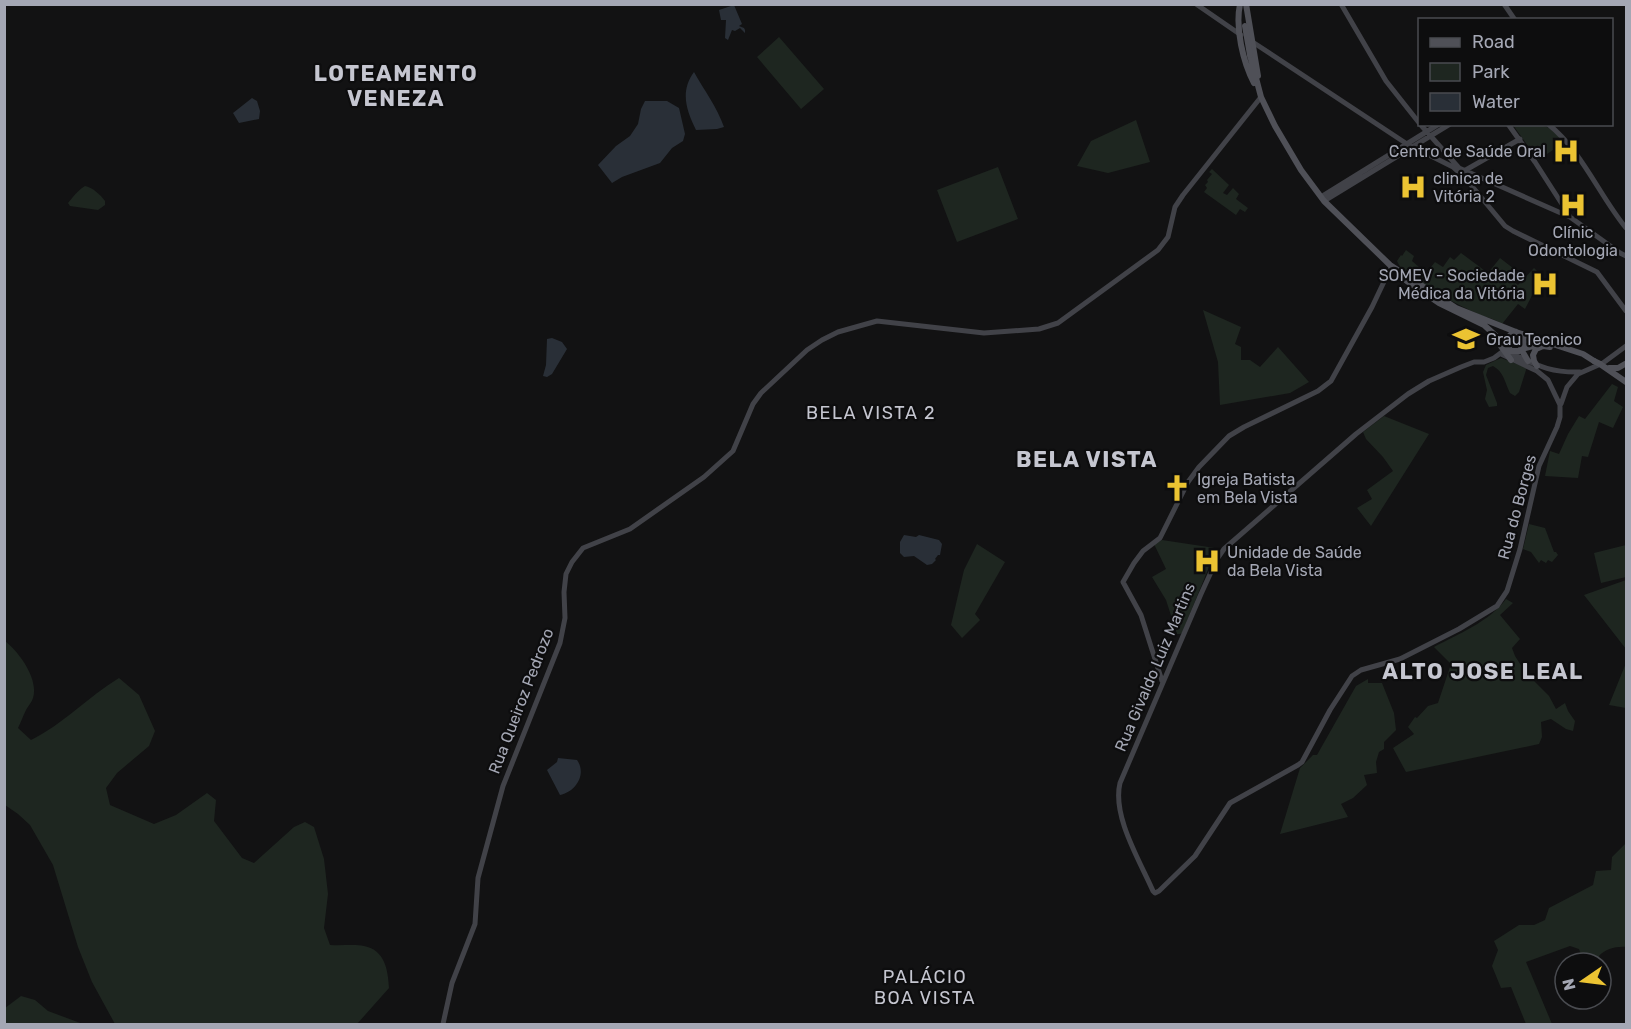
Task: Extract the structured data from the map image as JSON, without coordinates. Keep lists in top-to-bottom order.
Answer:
{
  "streets": {
    "street": ["Rua do Borges", "Rua Givaldo Luiz Martins", "Rua Queiroz Pedrozo"]
  },
  "crossings": [
    ["Rua do Borges", "Rua Givaldo Luiz Martins"]
  ],
  "districts": [
    "LOTEAMENTO VENEZA",
    "BELA VISTA 2",
    "BELA VISTA",
    "ALTO JOSE LEAL",
    "PALÁCIO BOA VISTA"
  ],
  "places": {
    "hospital": [
      "Centro de Saúde Oral",
      "clinica de Vitória 2",
      "Clínic Odontologia",
      "SOMEV - Sociedade Médica da Vitória",
      "Unidade de Saúde da Bela Vista"
    ],
    "school or university": ["Grau Tecnico"],
    "church": ["Igreja Batista em Bela Vista"]
  },
  "legend": ["Road", "Park", "Water"],
  "north": "left"
}
